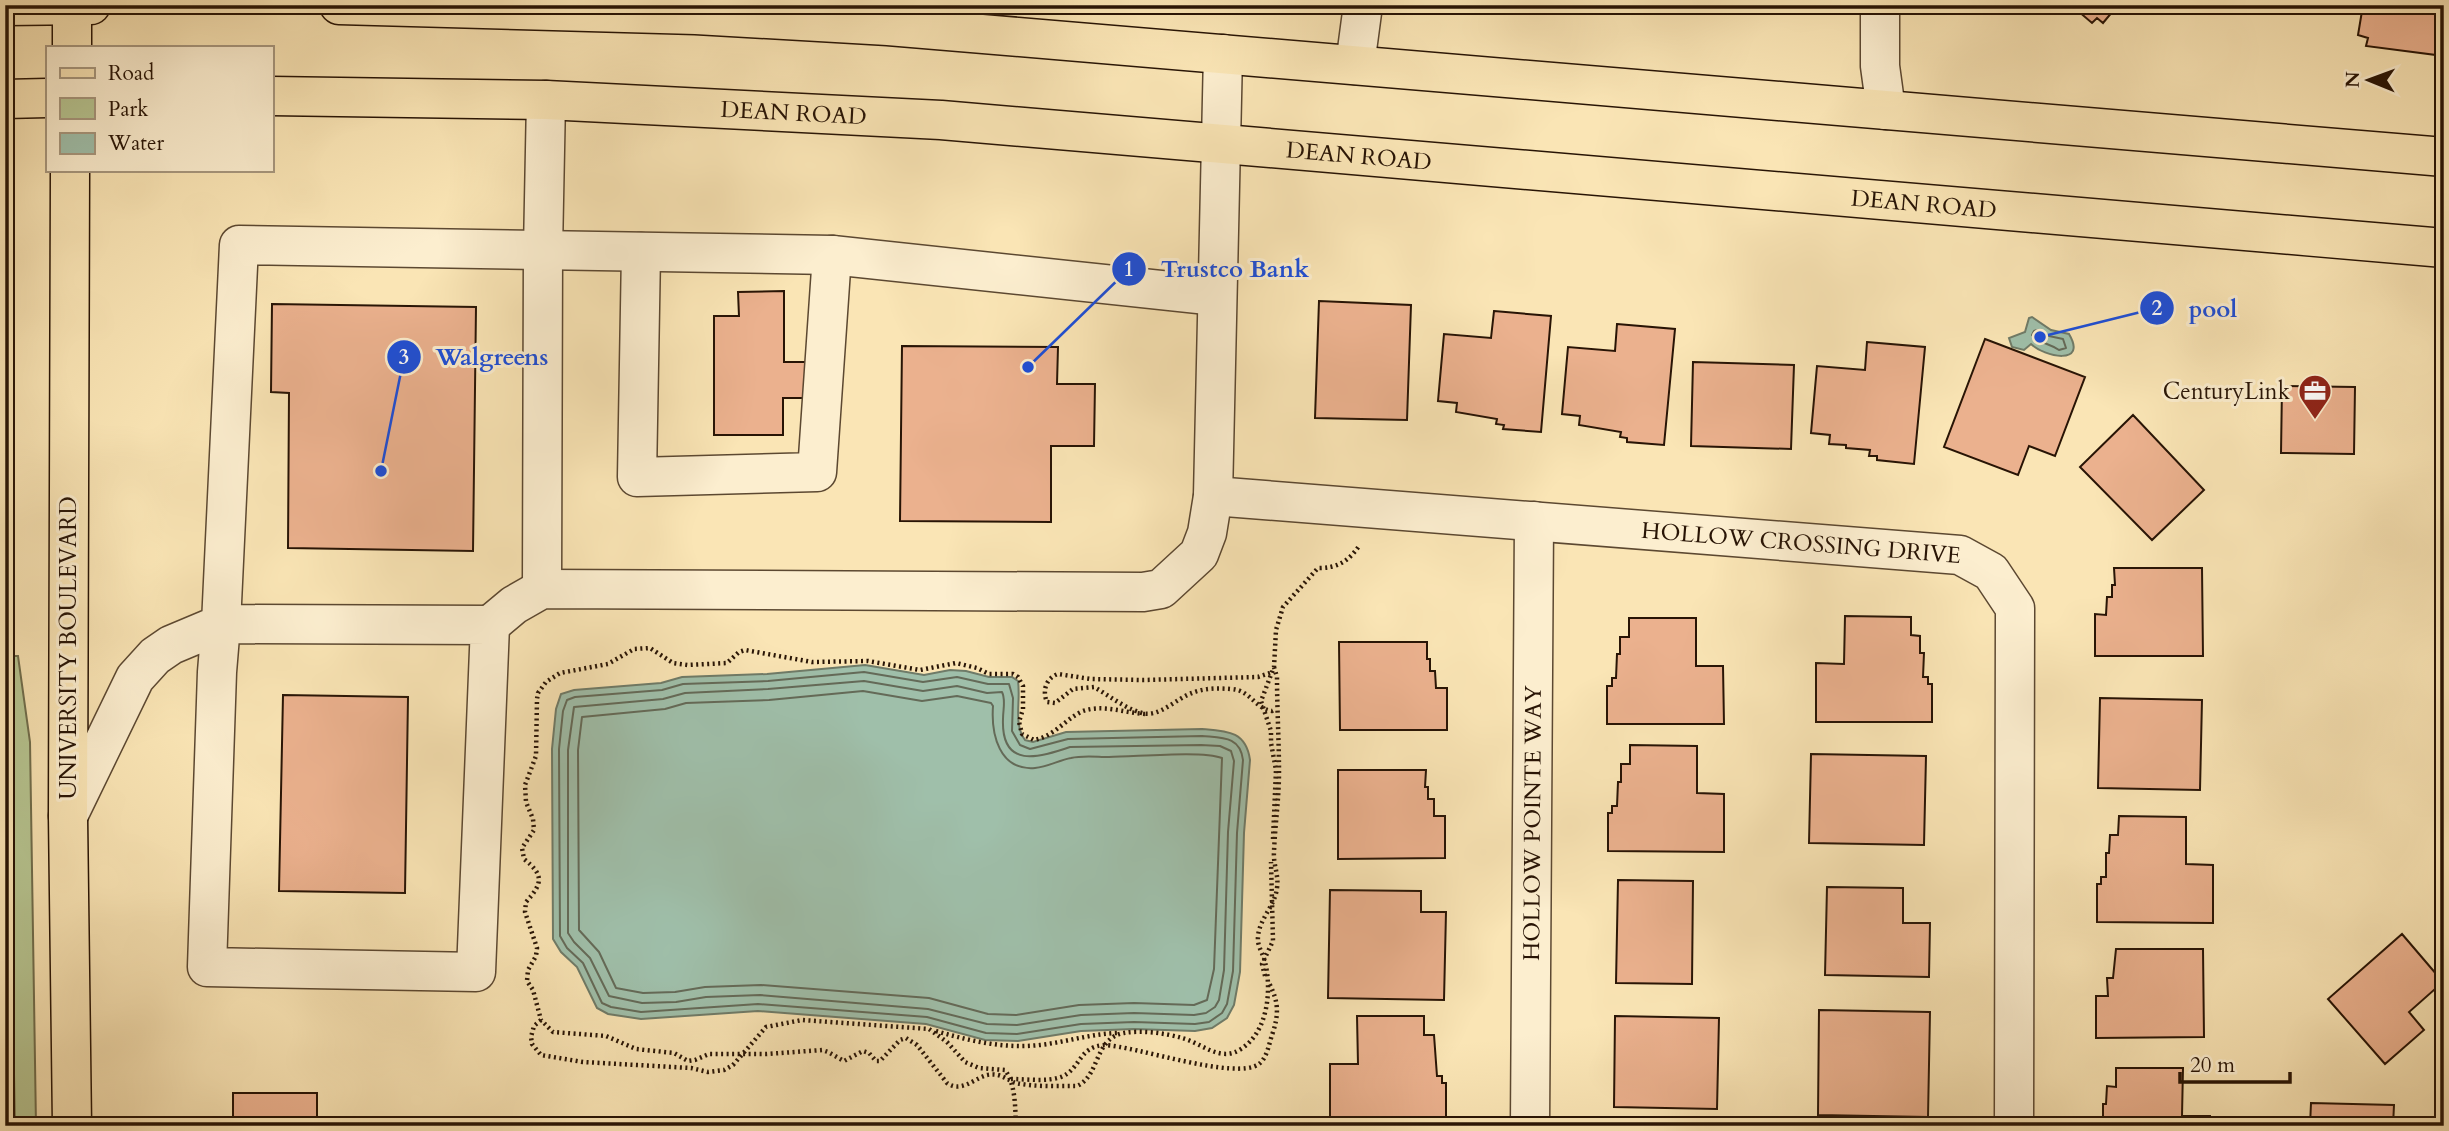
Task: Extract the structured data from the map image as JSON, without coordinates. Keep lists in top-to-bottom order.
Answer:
{
  "streets": {
    "main road": ["DEAN ROAD", "UNIVERSITY BOULEVARD"],
    "street": ["HOLLOW CROSSING DRIVE", "HOLLOW POINTE WAY"]
  },
  "crossings": [
    ["HOLLOW CROSSING DRIVE", "HOLLOW POINTE WAY"]
  ],
  "places": {
    "other": ["pool", "Trustco Bank", "Walgreens"],
    "office": ["CenturyLink"]
  },
  "legend": ["Road", "Park", "Water"],
  "scale_bar": "20 m",
  "north": "left"
}
